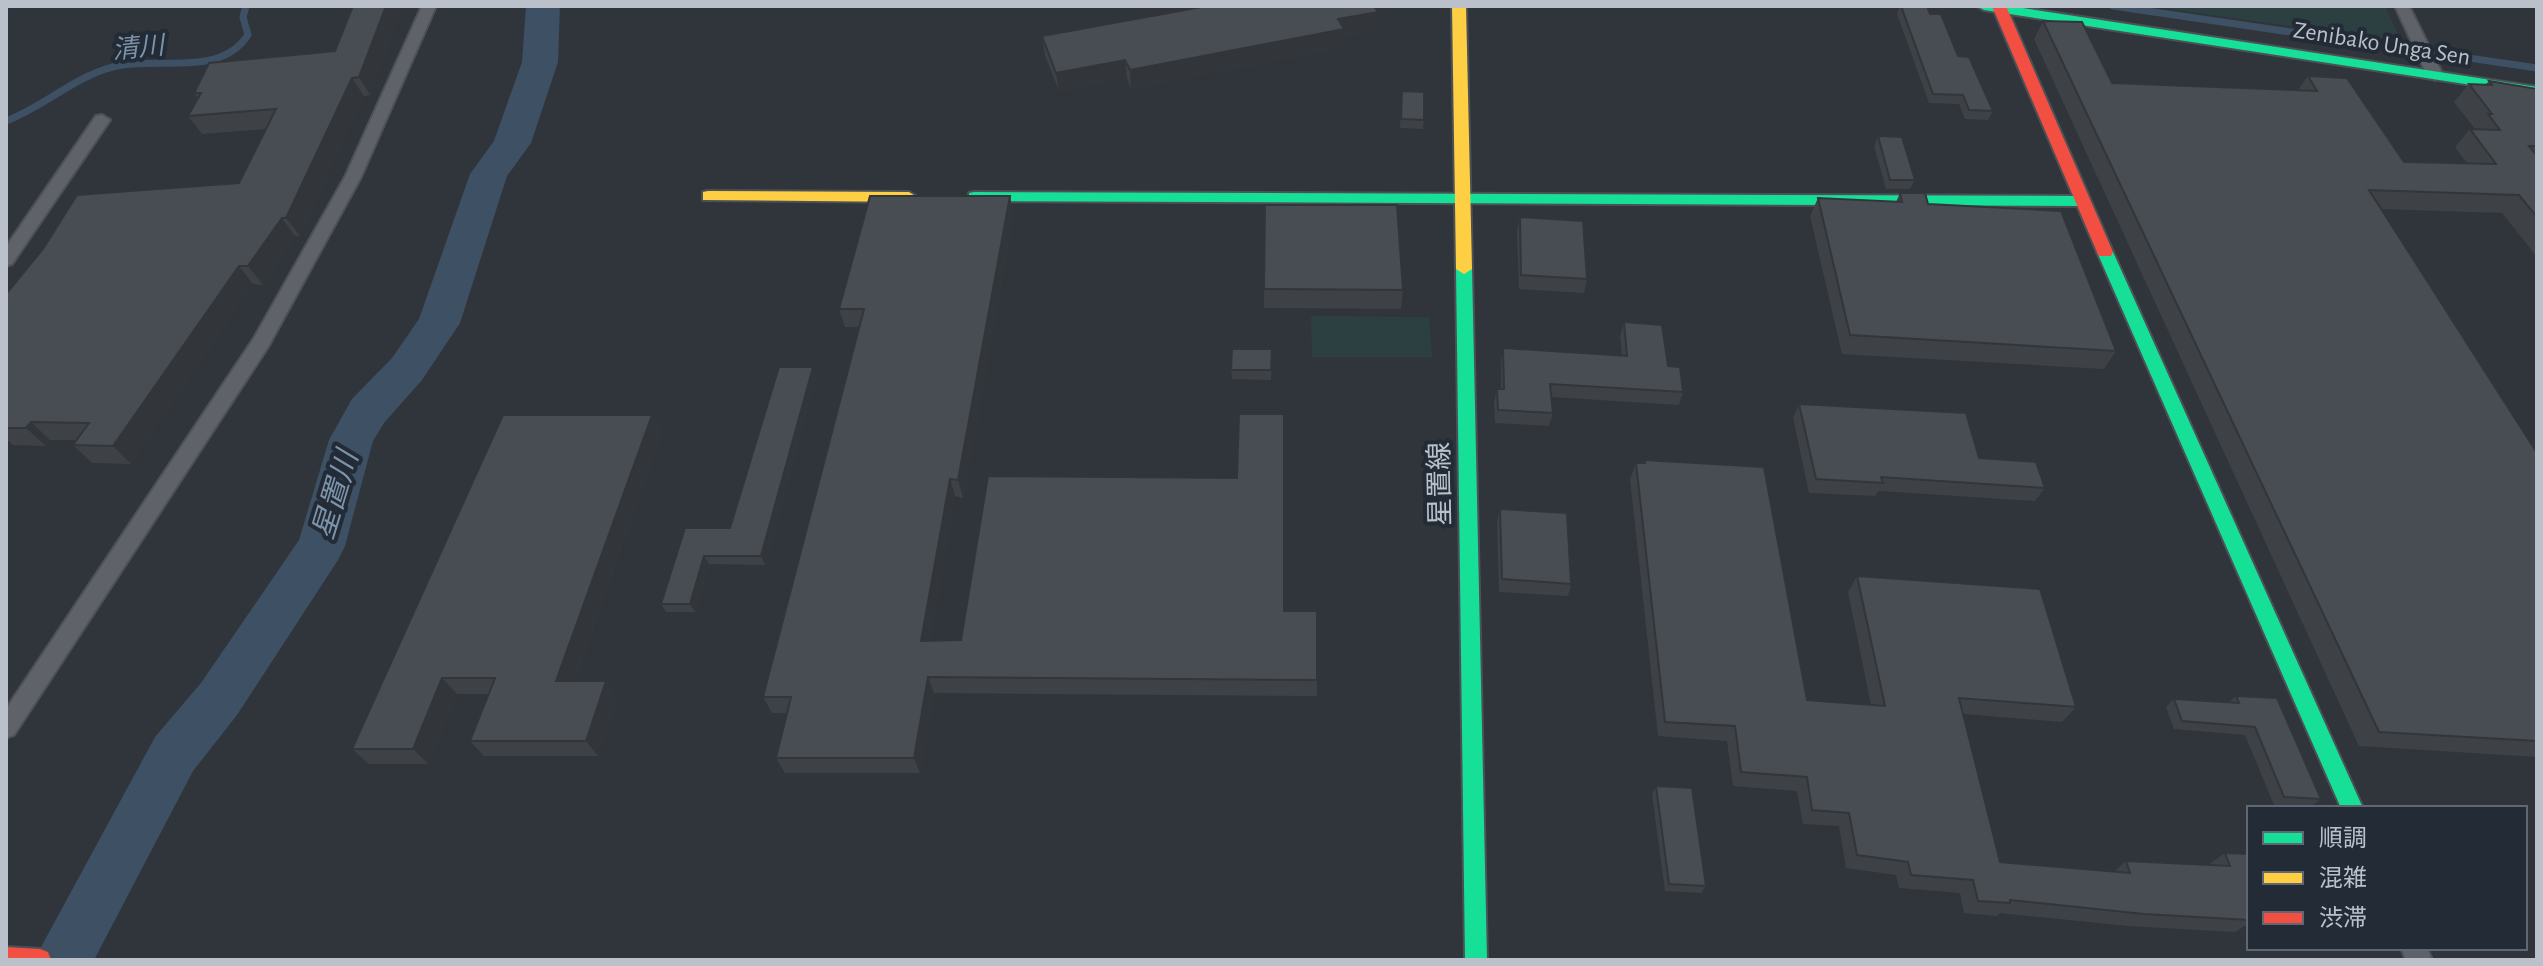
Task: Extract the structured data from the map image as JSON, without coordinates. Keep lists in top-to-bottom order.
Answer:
{
  "streets": {
    "main road": ["Zenibako Unga Sen", "星置線"]
  },
  "water": ["清川", "星置川"],
  "legend": ["順調", "混雑", "渋滞"]
}
